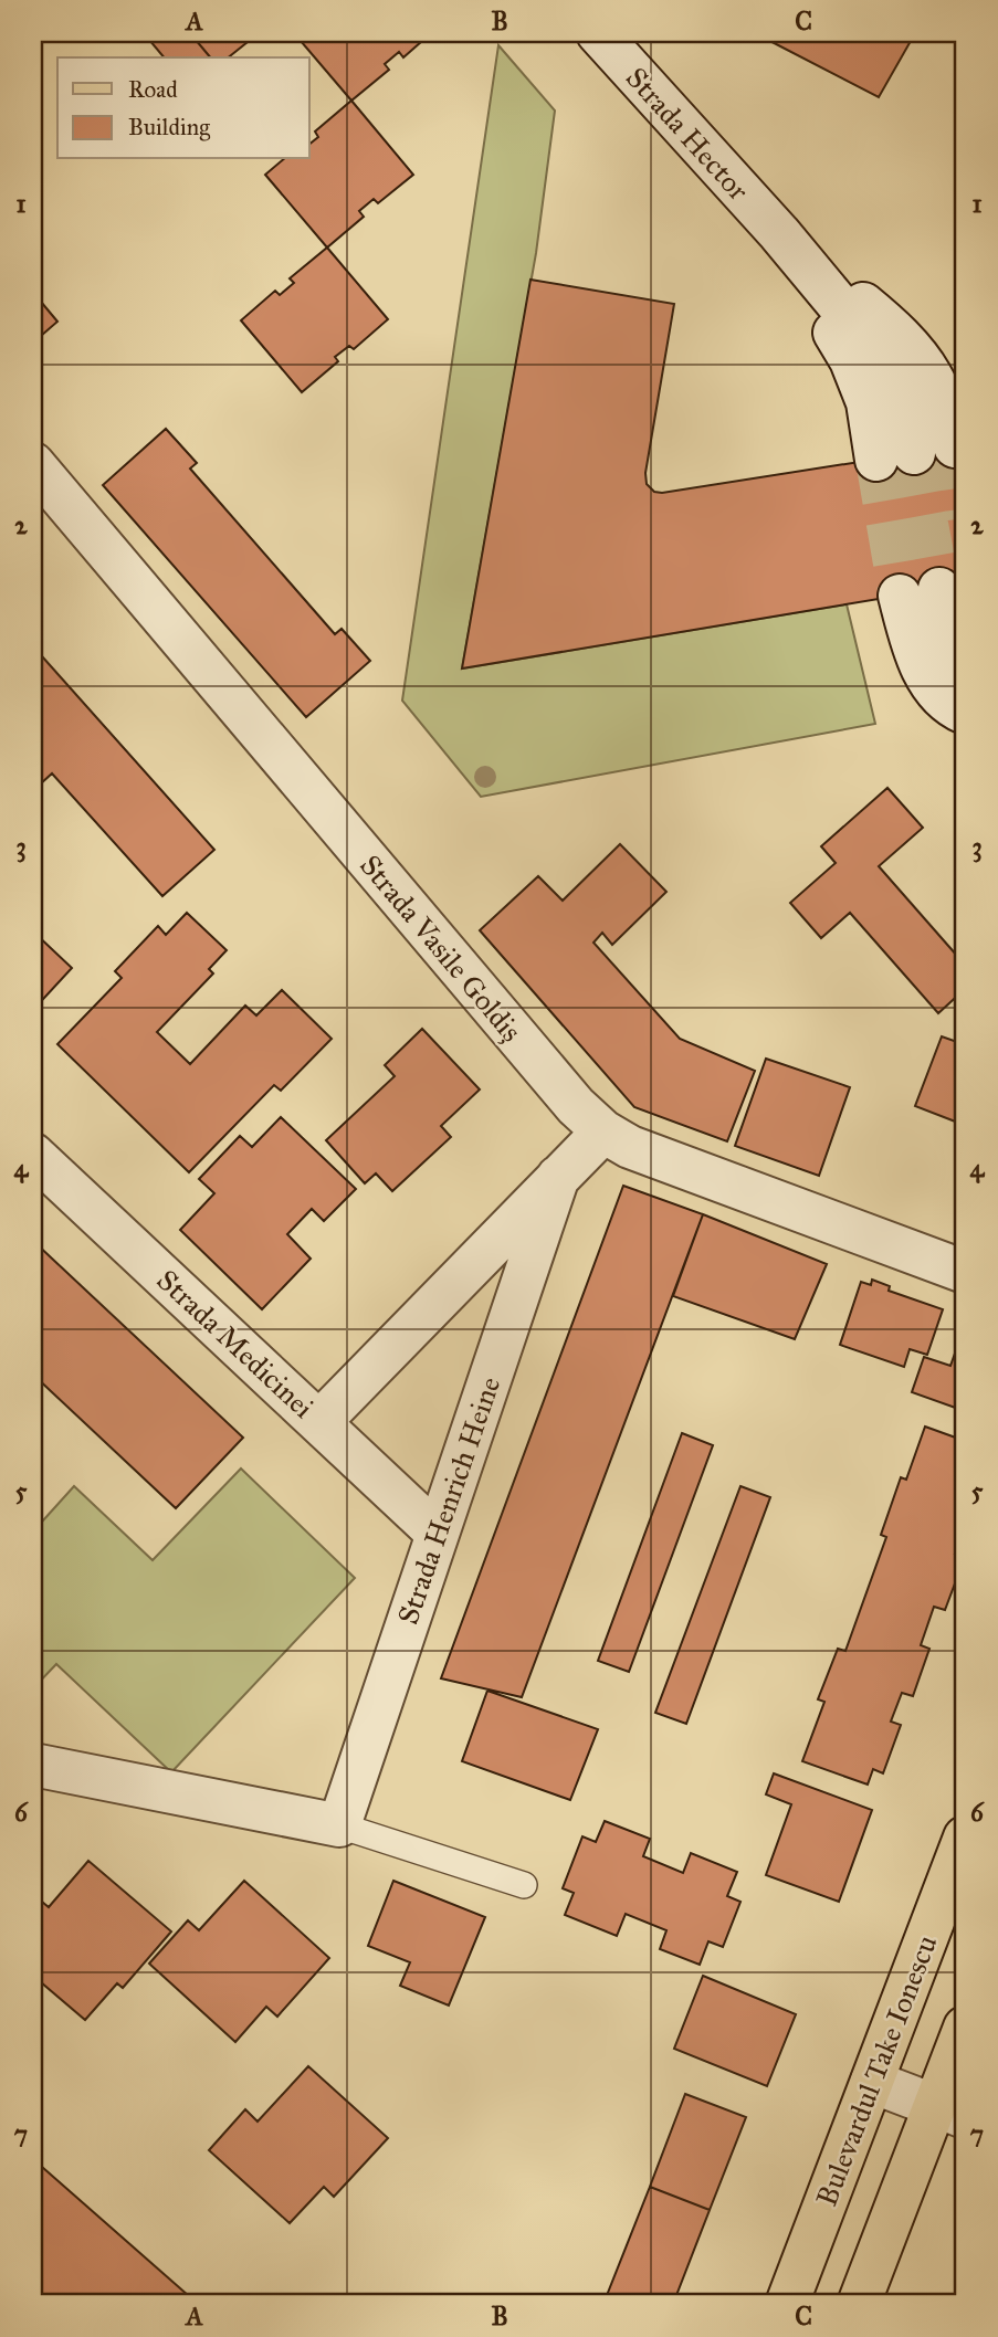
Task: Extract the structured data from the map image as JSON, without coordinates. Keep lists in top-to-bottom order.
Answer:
{
  "streets": {
    "main road": ["Bulevardul Take Ionescu"],
    "street": [
      "Strada Hector",
      "Strada Vasile Goldiș",
      "Strada Medicinei",
      "Strada Henrich Heine"
    ]
  },
  "crossings": [
    ["Strada Medicinei", "Strada Henrich Heine"]
  ],
  "legend": ["Road", "Building"],
  "grid": {
    "columns": ["A", "B", "C"],
    "rows": [
      "1",
      "2",
      "3",
      "4",
      "5",
      "6",
      "7"
    ]
  }
}
